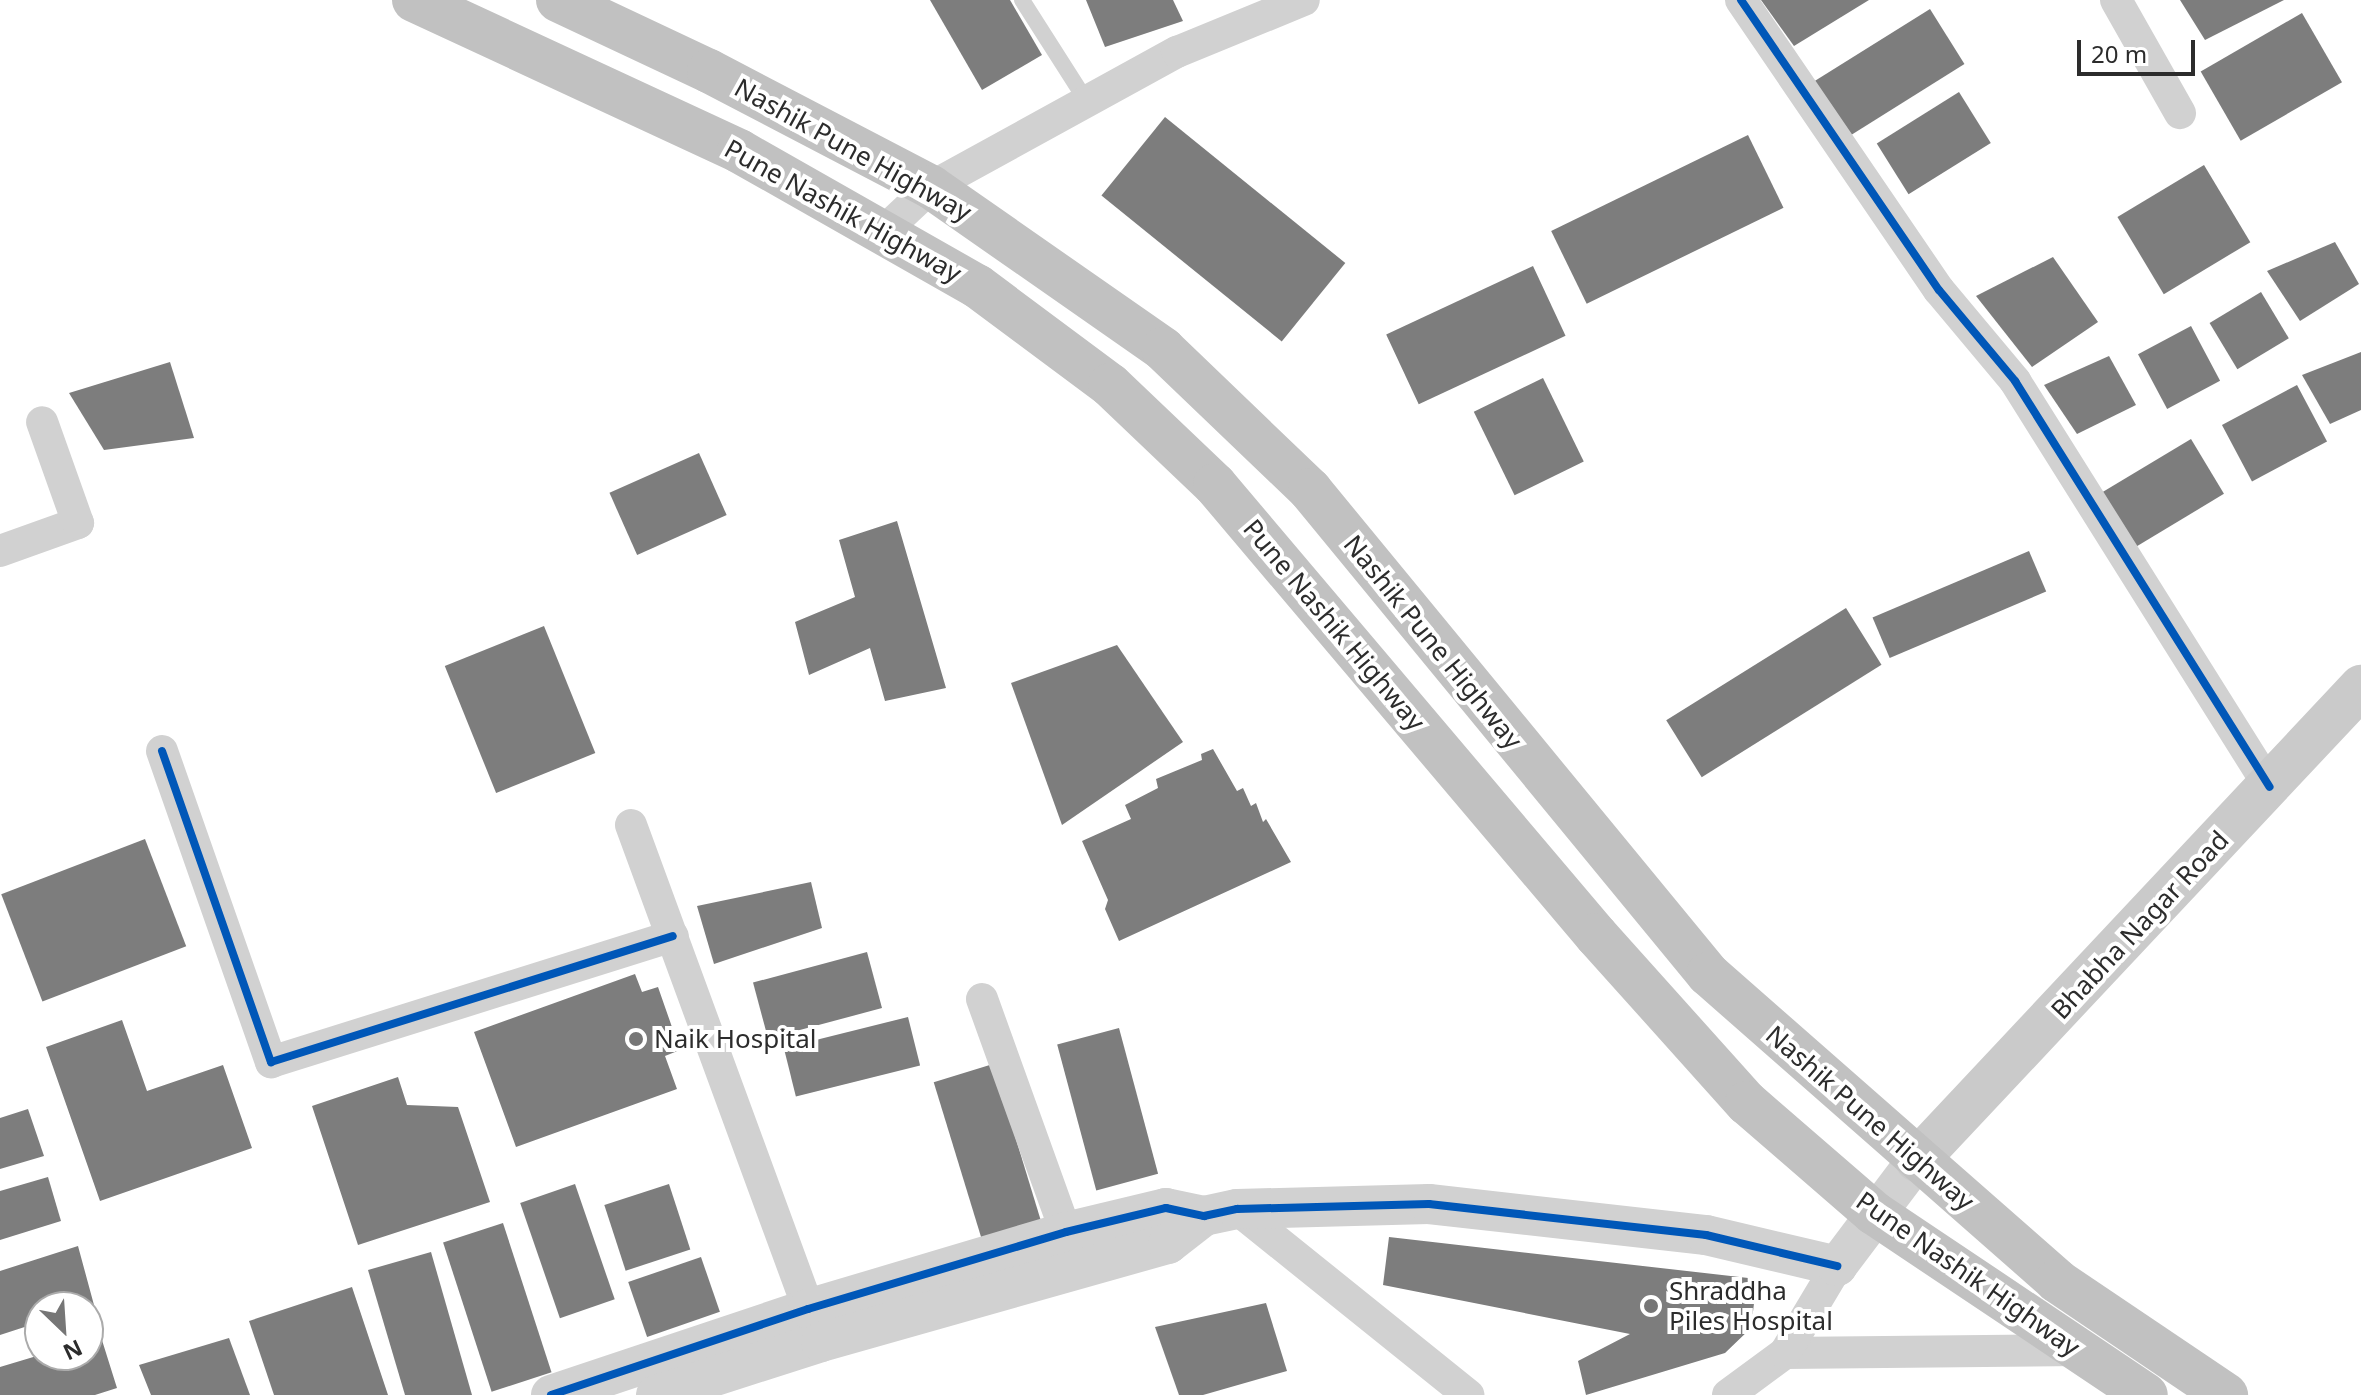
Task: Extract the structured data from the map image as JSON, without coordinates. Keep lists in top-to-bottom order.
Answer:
{
  "streets": {
    "highway": ["Nashik Pune Highway", "Pune Nashik Highway"],
    "main road": ["Bhabha Nagar Road"]
  },
  "crossings": [
    ["Nashik Pune Highway", "Bhabha Nagar Road"]
  ],
  "places": ["Naik Hospital", "Shraddha Piles Hospital"],
  "scale_bar": "20 m",
  "north": "bottom right"
}
